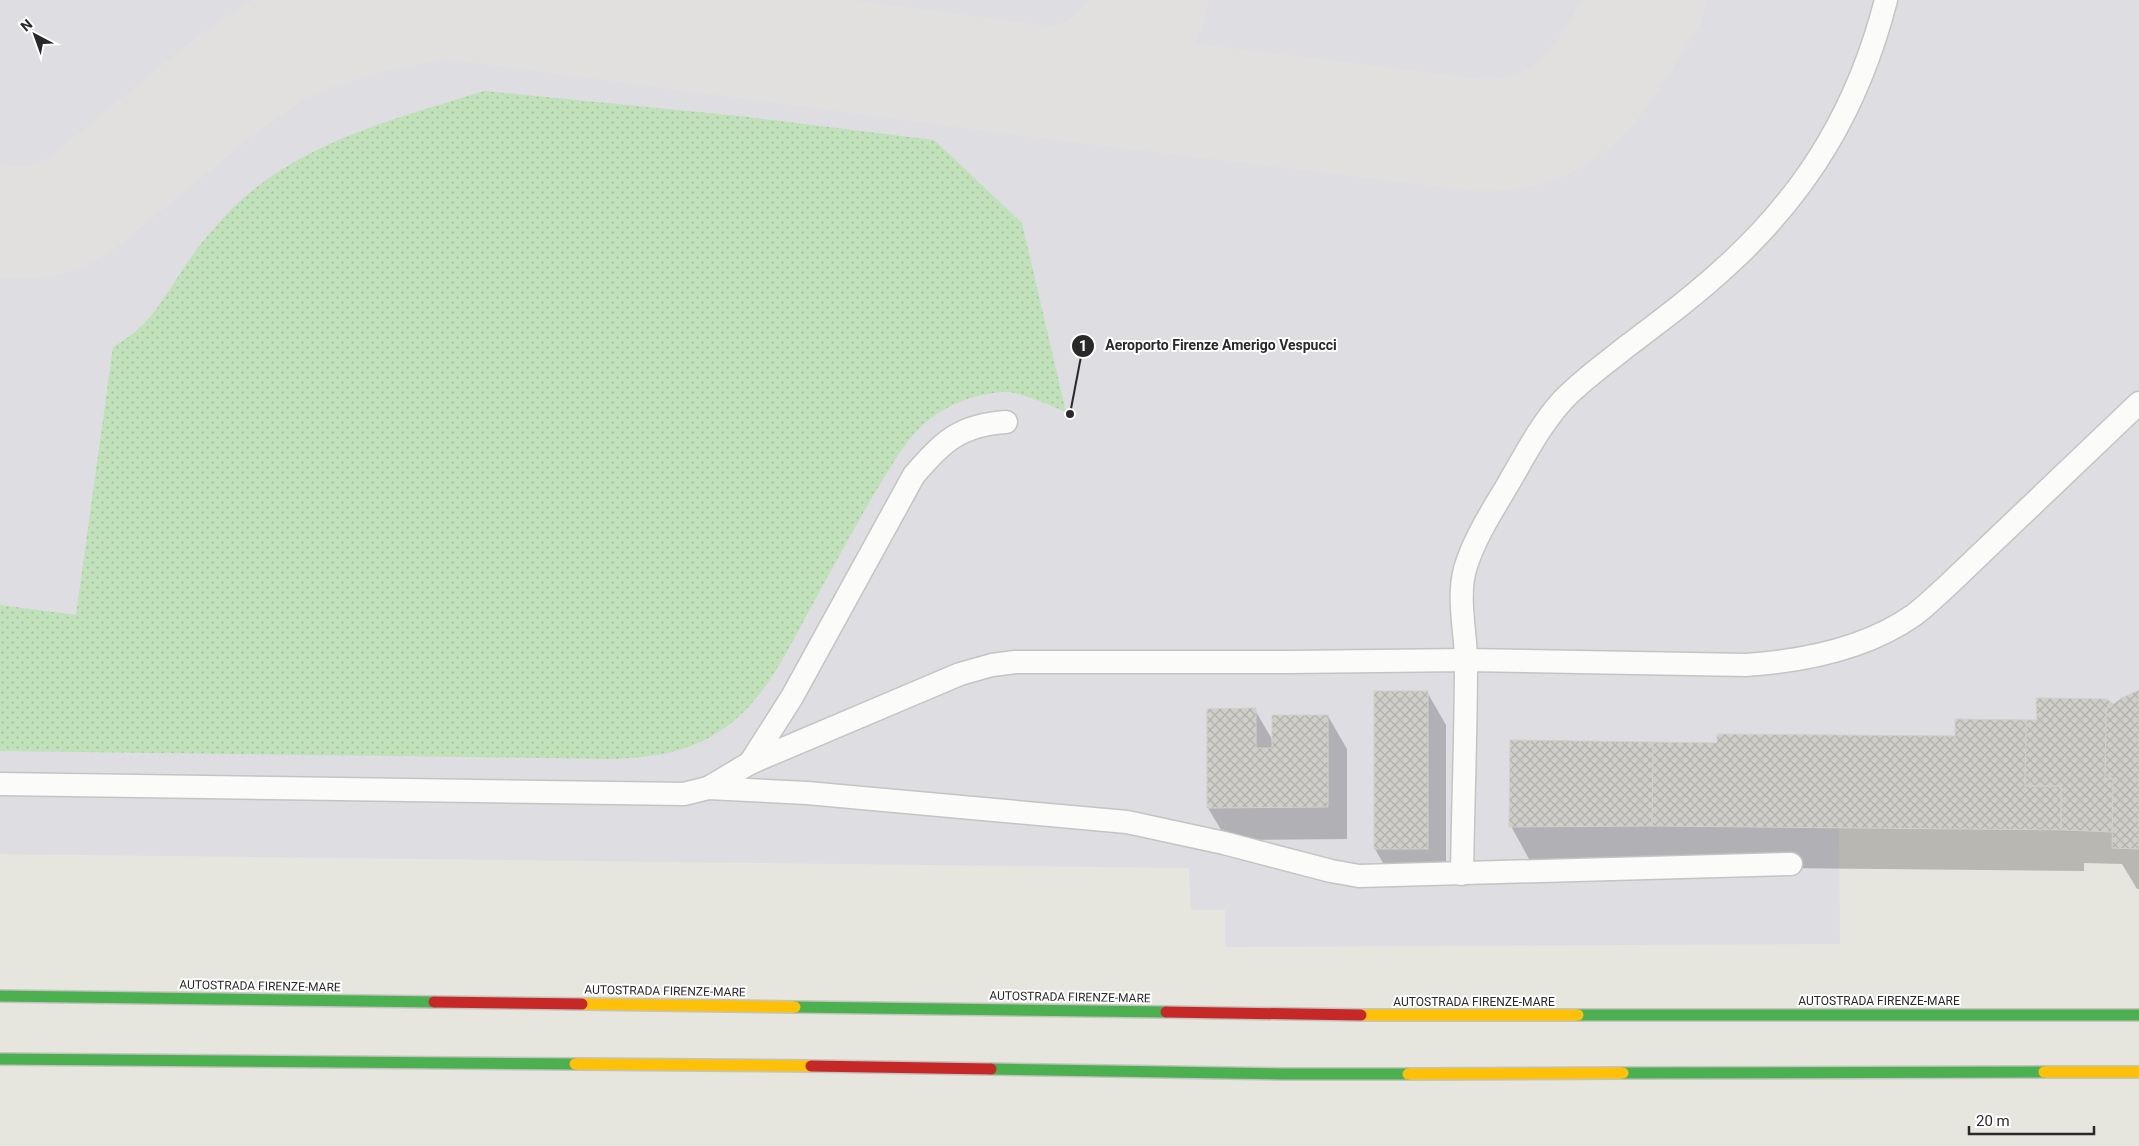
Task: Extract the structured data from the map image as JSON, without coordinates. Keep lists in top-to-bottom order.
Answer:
{
  "streets": {
    "highway": ["AUTOSTRADA FIRENZE-MARE"]
  },
  "places": ["Aeroporto Firenze Amerigo Vespucci"],
  "scale_bar": "20 m",
  "north": "top left"
}
